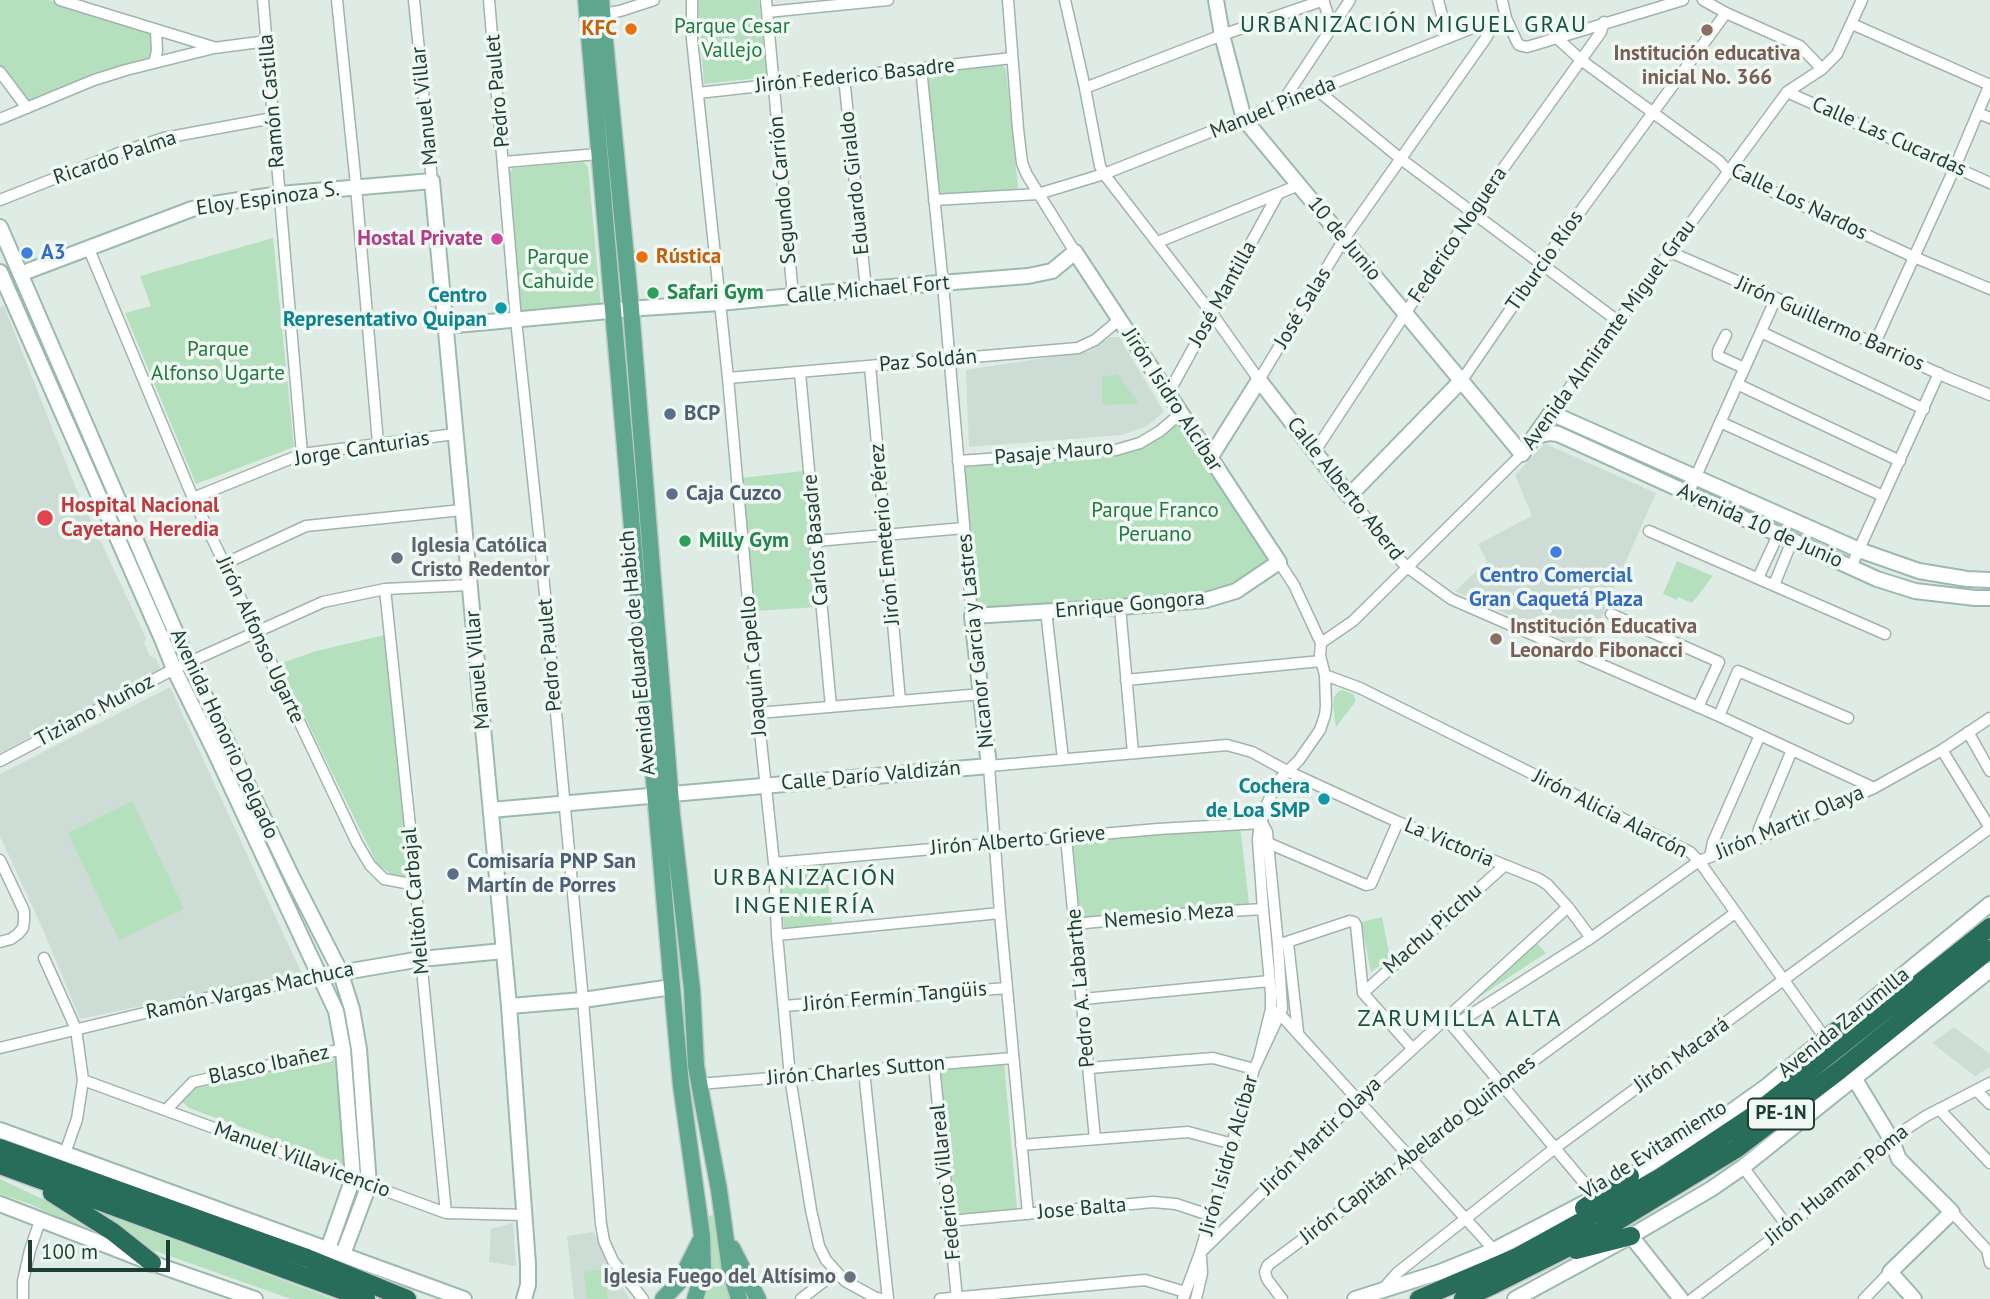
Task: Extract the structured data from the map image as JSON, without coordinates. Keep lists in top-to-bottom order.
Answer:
{
  "streets": {
    "highway": ["PE-1N", "Vía de Evitamiento"],
    "main road": ["Avenida Eduardo de Habich"],
    "street": [
      "Jirón Federico Basadre",
      "Pedro Paulet",
      "Ramón Castilla",
      "Manuel Villar",
      "Manuel Pineda",
      "Calle Las Cucardas",
      "Ricardo Palma",
      "Eduardo Giraldo",
      "Segundo Carrión",
      "Eloy Espinoza S.",
      "Calle Los Nardos",
      "Federico Noguera",
      "10 de Junio",
      "Tiburcio Ríos",
      "Calle Michael Fort",
      "José Mantilla",
      "José Salas",
      "Jirón Guillermo Barrios",
      "Avenida Almirante Miguel Grau",
      "Paz Soldán",
      "Jirón Isidro Alcíbar",
      "Jorge Canturias",
      "Pasaje Mauro",
      "Calle Alberto Aberd",
      "Avenida 10 de Junio",
      "Jirón Emeterio Pérez",
      "Carlos Basadre",
      "Enrique Gongora",
      "Jirón Alfonso Ugarte",
      "Nicanor García y Lastres",
      "Joaquín Capello",
      "Tiziano Muñoz",
      "Avenida Honorio Delgado",
      "Calle Darío Valdizán",
      "Jirón Alicia Alarcón",
      "Jirón Martir Olaya",
      "Jirón Alberto Grieve",
      "La Victoria",
      "Melitón Carbajal",
      "Nemesio Meza",
      "Machu Picchu",
      "Pedro A. Labarthe",
      "Ramón Vargas Machuca",
      "Jirón Fermín Tangüis",
      "Avenida Zarumilla",
      "Jirón Macará",
      "Blasco Ibañez",
      "Jirón Charles Sutton",
      "Jirón Capitán Abelardo Quiñones",
      "Manuel Villavicencio",
      "Federico Villareal",
      "Jirón Huaman Poma",
      "Jose Balta"
    ]
  },
  "crossings": [
    ["Jirón Federico Basadre", "Eduardo Giraldo"],
    ["Jirón Federico Basadre", "Segundo Carrión"],
    ["Jirón Federico Basadre", "Jirón Isidro Alcíbar"],
    ["Jirón Federico Basadre", "Nicanor García y Lastres"],
    ["Jirón Federico Basadre", "Joaquín Capello"],
    ["Pedro Paulet", "Calle Michael Fort"],
    ["Pedro Paulet", "Calle Darío Valdizán"],
    ["Ramón Castilla", "Ricardo Palma"],
    ["Ramón Castilla", "Eloy Espinoza S."],
    ["Ramón Castilla", "Jorge Canturias"],
    ["Manuel Villar", "Eloy Espinoza S."],
    ["Manuel Villar", "Calle Michael Fort"],
    ["Manuel Villar", "Jorge Canturias"],
    ["Manuel Villar", "Tiziano Muñoz"],
    ["Manuel Villar", "Calle Darío Valdizán"],
    ["Manuel Villar", "Ramón Vargas Machuca"],
    ["Manuel Villar", "Manuel Villavicencio"],
    ["Manuel Pineda", "10 de Junio"],
    ["Manuel Pineda", "José Salas"],
    ["Manuel Pineda", "Jirón Isidro Alcíbar"],
    ["Manuel Pineda", "Calle Alberto Aberd"],
    ["Manuel Pineda", "Nicanor García y Lastres"],
    ["Calle Las Cucardas", "Avenida Almirante Miguel Grau"],
    ["Eduardo Giraldo", "Calle Michael Fort"],
    ["Segundo Carrión", "Calle Michael Fort"],
    ["Eloy Espinoza S.", "Jirón Alfonso Ugarte"],
    ["Eloy Espinoza S.", "Avenida Honorio Delgado"],
    ["Calle Los Nardos", "Federico Noguera"],
    ["Calle Los Nardos", "Tiburcio Ríos"],
    ["Calle Los Nardos", "Avenida Almirante Miguel Grau"],
    ["Federico Noguera", "10 de Junio"],
    ["Federico Noguera", "Calle Alberto Aberd"],
    ["10 de Junio", "Tiburcio Ríos"],
    ["10 de Junio", "José Salas"],
    ["10 de Junio", "Avenida Almirante Miguel Grau"],
    ["Tiburcio Ríos", "Calle Alberto Aberd"],
    ["Calle Michael Fort", "Jirón Isidro Alcíbar"],
    ["Calle Michael Fort", "Nicanor García y Lastres"],
    ["Calle Michael Fort", "Avenida Eduardo de Habich"],
    ["Calle Michael Fort", "Joaquín Capello"],
    ["José Mantilla", "Jirón Isidro Alcíbar"],
    ["José Mantilla", "Calle Alberto Aberd"],
    ["José Salas", "Jirón Isidro Alcíbar"],
    ["José Salas", "Calle Alberto Aberd"],
    ["Jirón Guillermo Barrios", "Avenida Almirante Miguel Grau"],
    ["Avenida Almirante Miguel Grau", "Jirón Isidro Alcíbar"],
    ["Avenida Almirante Miguel Grau", "Calle Alberto Aberd"],
    ["Avenida Almirante Miguel Grau", "Avenida 10 de Junio"],
    ["Paz Soldán", "Jirón Isidro Alcíbar"],
    ["Paz Soldán", "Jirón Emeterio Pérez"],
    ["Paz Soldán", "Carlos Basadre"],
    ["Paz Soldán", "Nicanor García y Lastres"],
    ["Paz Soldán", "Joaquín Capello"],
    ["Jirón Isidro Alcíbar", "Pasaje Mauro"],
    ["Jirón Isidro Alcíbar", "Enrique Gongora"],
    ["Jirón Isidro Alcíbar", "Calle Darío Valdizán"],
    ["Jirón Isidro Alcíbar", "Jirón Alicia Alarcón"],
    ["Jirón Isidro Alcíbar", "Jirón Martir Olaya"],
    ["Jirón Isidro Alcíbar", "Jirón Alberto Grieve"],
    ["Jirón Isidro Alcíbar", "La Victoria"],
    ["Jirón Isidro Alcíbar", "Nemesio Meza"],
    ["Jirón Isidro Alcíbar", "Jose Balta"],
    ["Jorge Canturias", "Jirón Alfonso Ugarte"],
    ["Pasaje Mauro", "Nicanor García y Lastres"],
    ["Calle Alberto Aberd", "Jirón Martir Olaya"],
    ["Enrique Gongora", "Nicanor García y Lastres"],
    ["Jirón Alfonso Ugarte", "Tiziano Muñoz"],
    ["Jirón Alfonso Ugarte", "Melitón Carbajal"],
    ["Nicanor García y Lastres", "Calle Darío Valdizán"],
    ["Nicanor García y Lastres", "Jirón Alberto Grieve"],
    ["Nicanor García y Lastres", "Jirón Fermín Tangüis"],
    ["Nicanor García y Lastres", "Jirón Charles Sutton"],
    ["Nicanor García y Lastres", "Jose Balta"],
    ["Avenida Eduardo de Habich", "Calle Darío Valdizán"],
    ["Avenida Eduardo de Habich", "Jirón Charles Sutton"],
    ["Joaquín Capello", "Calle Darío Valdizán"],
    ["Joaquín Capello", "Jirón Alberto Grieve"],
    ["Joaquín Capello", "Jirón Fermín Tangüis"],
    ["Joaquín Capello", "Jirón Charles Sutton"],
    ["Tiziano Muñoz", "Avenida Honorio Delgado"],
    ["Tiziano Muñoz", "Melitón Carbajal"],
    ["Avenida Honorio Delgado", "Ramón Vargas Machuca"],
    ["Avenida Honorio Delgado", "Blasco Ibañez"],
    ["Avenida Honorio Delgado", "Manuel Villavicencio"],
    ["Calle Darío Valdizán", "La Victoria"],
    ["Jirón Alicia Alarcón", "Jirón Martir Olaya"],
    ["Jirón Alicia Alarcón", "Avenida Zarumilla"],
    ["Jirón Alicia Alarcón", "Jirón Macará"],
    ["Jirón Alicia Alarcón", "Jirón Capitán Abelardo Quiñones"],
    ["Jirón Martir Olaya", "La Victoria"],
    ["Jirón Alberto Grieve", "Pedro A. Labarthe"],
    ["La Victoria", "Machu Picchu"],
    ["Melitón Carbajal", "Ramón Vargas Machuca"],
    ["Melitón Carbajal", "Manuel Villavicencio"],
    ["Nemesio Meza", "Pedro A. Labarthe"],
    ["Avenida Zarumilla", "Jirón Macará"],
    ["Blasco Ibañez", "Manuel Villavicencio"],
    ["Jirón Charles Sutton", "Federico Villareal"],
    ["Federico Villareal", "Jose Balta"]
  ],
  "districts": ["URBANIZACIÓN MIGUEL GRAU", "URBANIZACIÓN INGENIERÍA", "ZARUMILLA ALTA"],
  "parks": [
    "Parque Cesar Vallejo",
    "Parque Cahuide",
    "Parque Alfonso Ugarte",
    "Parque Franco Peruano"
  ],
  "places": [
    "KFC",
    "Institución educativa inicial No. 366",
    "Hostal Private",
    "A3",
    "Rústica",
    "Safari Gym",
    "Centro Representativo Quipan",
    "BCP",
    "Caja Cuzco",
    "Hospital Nacional Cayetano Heredia",
    "Milly Gym",
    "Centro Comercial Gran Caquetá Plaza",
    "Iglesia Católica Cristo Redentor",
    "Institución Educativa Leonardo Fibonacci",
    "Cochera de Loa SMP",
    "Comisaría PNP San Martín de Porres",
    "Iglesia Fuego del Altísimo"
  ],
  "scale_bar": "100 m"
}
